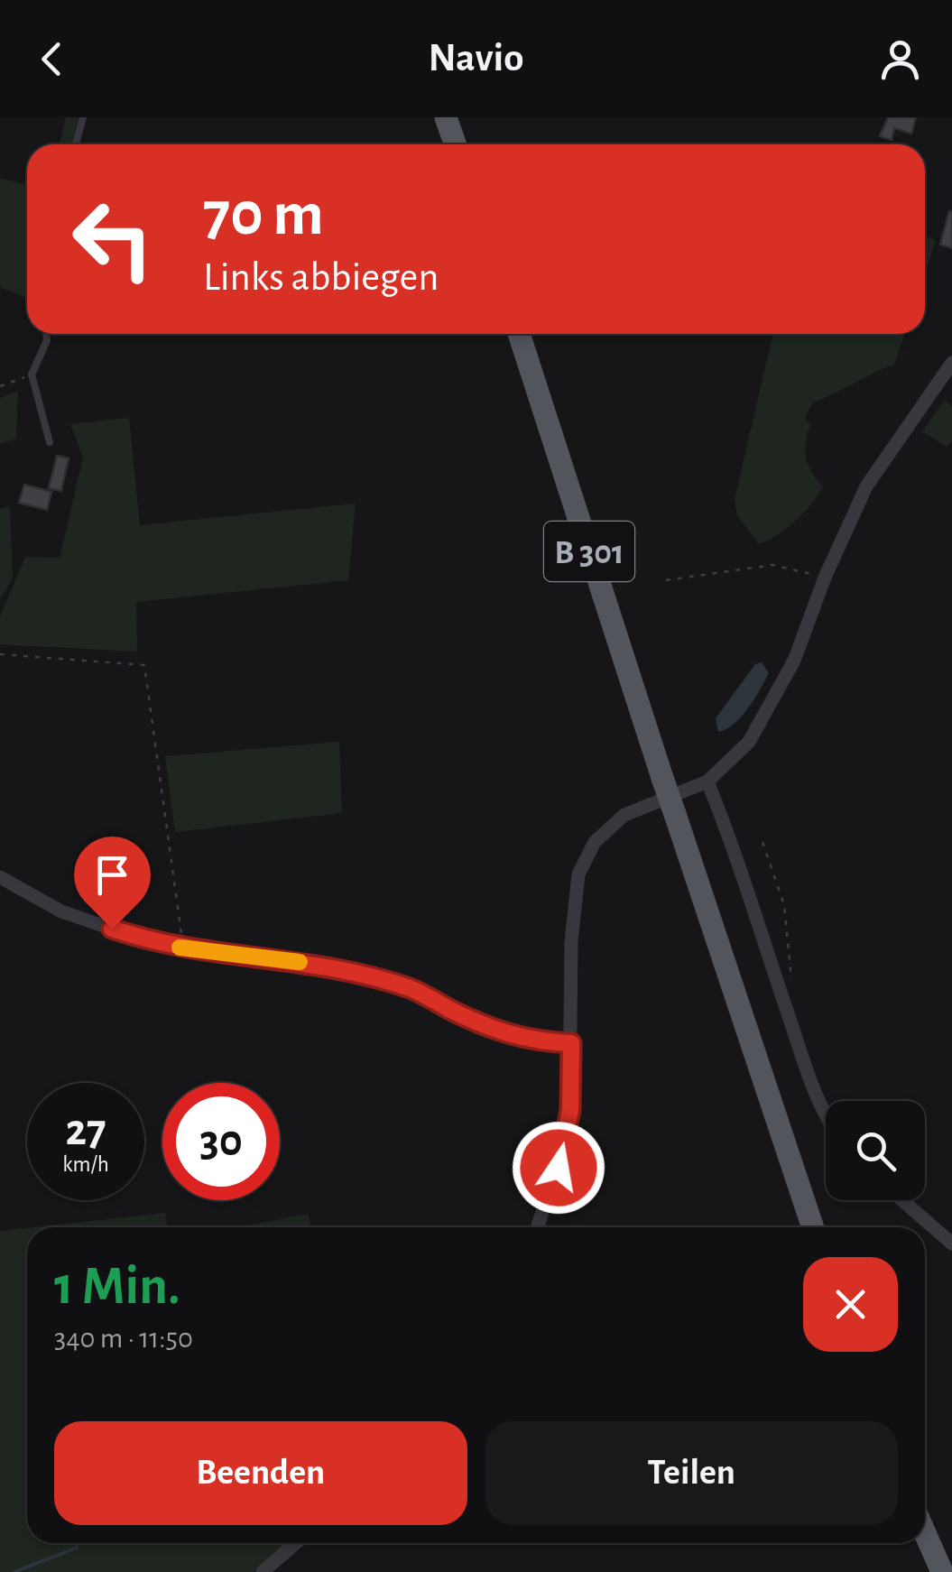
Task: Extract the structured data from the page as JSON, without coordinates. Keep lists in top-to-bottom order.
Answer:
{
  "streets": {
    "main road": ["B 301"]
  },
  "page": {
    "header": "Navio",
    "turn": ["70 m", "Links abbiegen"],
    "speed": "27 km/h",
    "limit": "30",
    "heading": ["1 Min.", "340 m · 11:50"],
    "buttons": ["Beenden", "Teilen"]
  }
}
